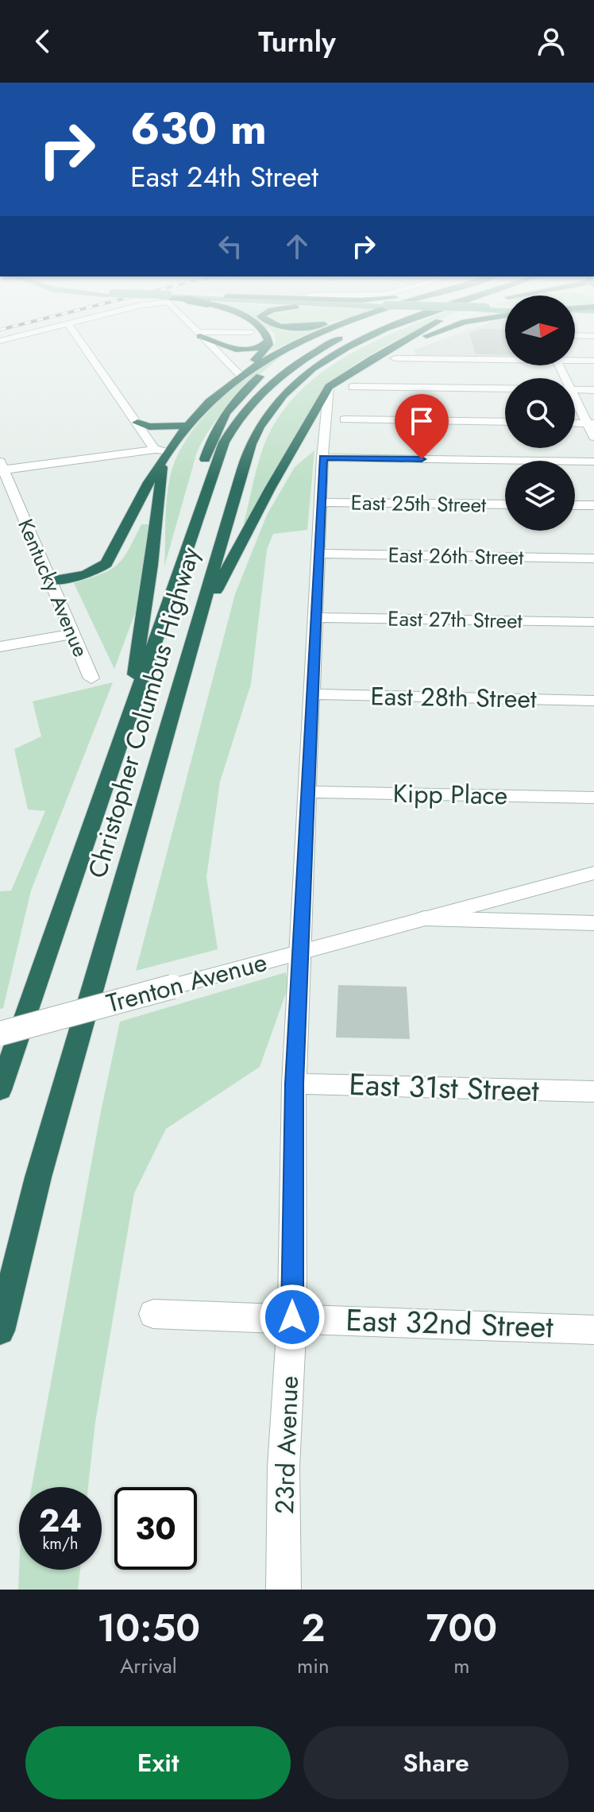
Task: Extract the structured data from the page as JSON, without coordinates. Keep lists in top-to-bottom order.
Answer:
{
  "streets": {
    "highway": ["Christopher Columbus Highway"],
    "street": [
      "East 25th Street",
      "East 26th Street",
      "Kentucky Avenue",
      "East 27th Street",
      "East 28th Street",
      "Kipp Place",
      "Trenton Avenue",
      "East 31st Street",
      "East 32nd Street",
      "23rd Avenue"
    ]
  },
  "crossings": [
    ["East 25th Street", "23rd Avenue"],
    ["East 26th Street", "23rd Avenue"],
    ["East 27th Street", "23rd Avenue"],
    ["East 28th Street", "23rd Avenue"],
    ["Kipp Place", "23rd Avenue"],
    ["Trenton Avenue", "23rd Avenue"],
    ["East 31st Street", "23rd Avenue"],
    ["East 32nd Street", "23rd Avenue"]
  ],
  "north": "right",
  "page": {
    "header": "Turnly",
    "turn": ["630 m", "East 24th Street"],
    "speed": "24 km/h",
    "limit": "30",
    "eta": [
      "10:50",
      "Arrival",
      "2",
      "min",
      "700",
      "m"
    ],
    "buttons": ["Exit", "Share"]
  }
}
